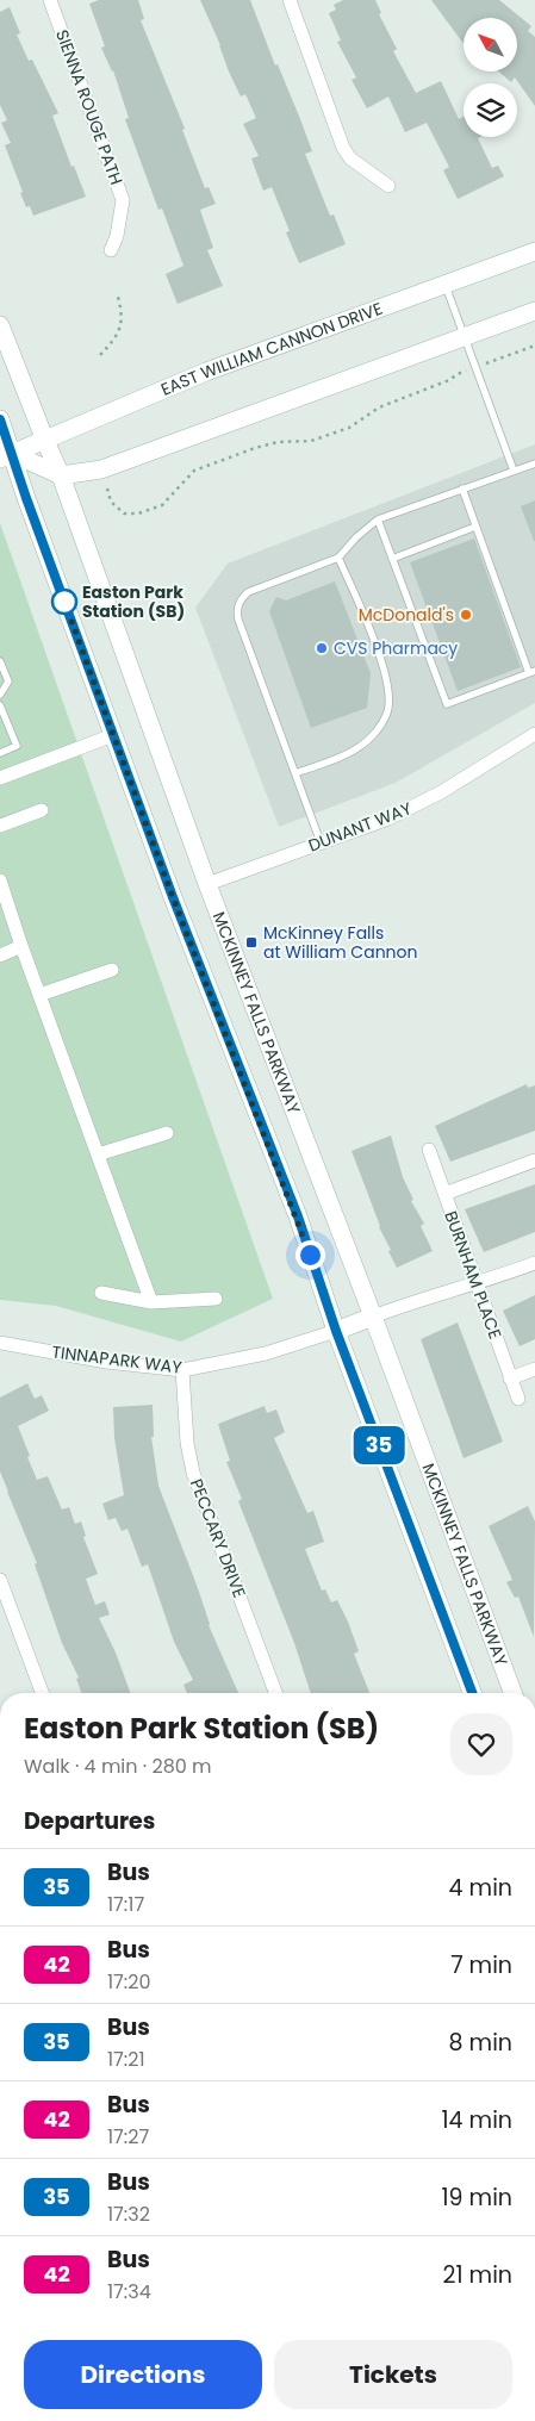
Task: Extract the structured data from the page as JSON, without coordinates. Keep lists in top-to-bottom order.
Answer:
{
  "streets": {
    "main road": ["EAST WILLIAM CANNON DRIVE", "MCKINNEY FALLS PARKWAY"],
    "street": [
      "SIENNA ROUGE PATH",
      "DUNANT WAY",
      "BURNHAM PLACE",
      "TINNAPARK WAY",
      "PECCARY DRIVE"
    ]
  },
  "crossings": [
    ["EAST WILLIAM CANNON DRIVE", "MCKINNEY FALLS PARKWAY"],
    ["DUNANT WAY", "MCKINNEY FALLS PARKWAY"],
    ["TINNAPARK WAY", "PECCARY DRIVE"]
  ],
  "places": {
    "other": ["Easton Park Station (SB)", "McDonald's", "CVS Pharmacy"],
    "transit": ["McKinney Falls at William Cannon"]
  },
  "lines": ["bus line 35"],
  "north": "top left",
  "page": {
    "on_map": "35",
    "heading": [
      ["Easton Park Station (SB)", "Walk · 4 min · 280 m"],
      "Departures"
    ],
    "list": [
      {
        "mark": "35",
        "name": "Bus",
        "note": "17:17",
        "value": "4 min"
      },
      {
        "mark": "42",
        "name": "Bus",
        "note": "17:20",
        "value": "7 min"
      },
      {
        "mark": "35",
        "name": "Bus",
        "note": "17:21",
        "value": "8 min"
      },
      {
        "mark": "42",
        "name": "Bus",
        "note": "17:27",
        "value": "14 min"
      },
      {
        "mark": "35",
        "name": "Bus",
        "note": "17:32",
        "value": "19 min"
      },
      {
        "mark": "42",
        "name": "Bus",
        "note": "17:34",
        "value": "21 min"
      }
    ],
    "buttons": ["Directions", "Tickets"]
  }
}
